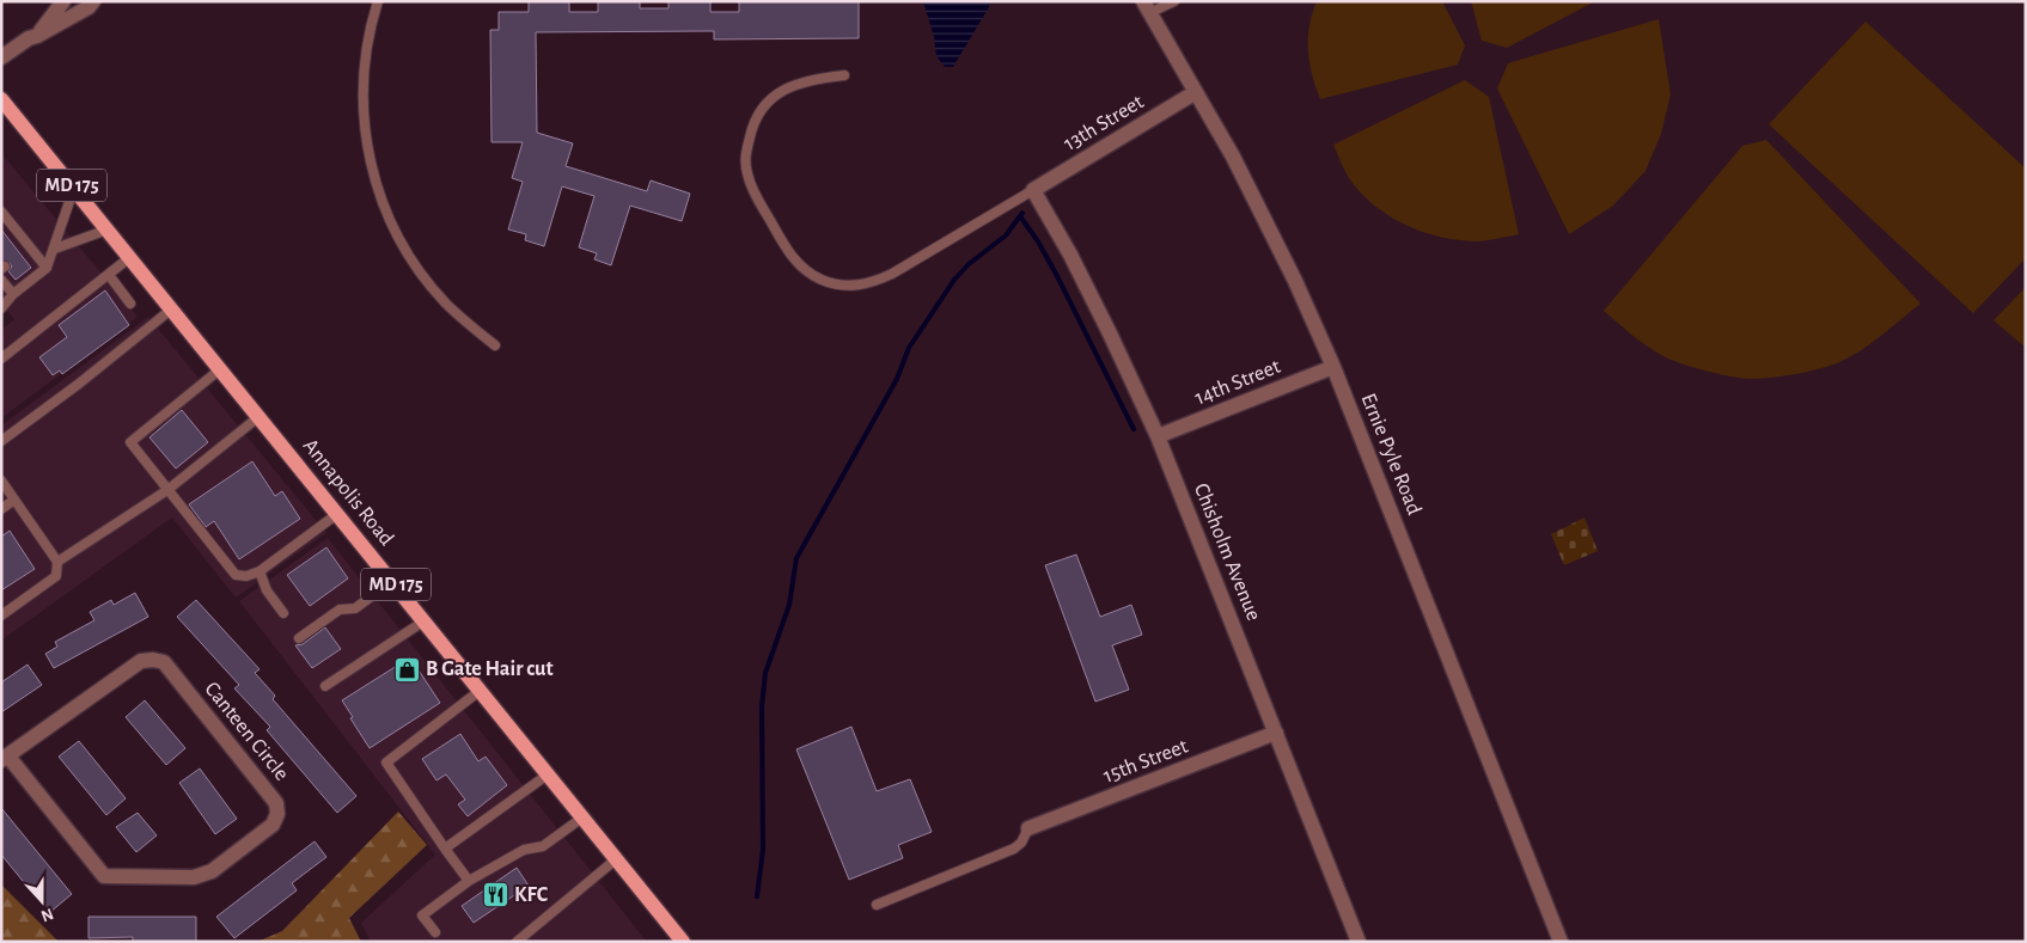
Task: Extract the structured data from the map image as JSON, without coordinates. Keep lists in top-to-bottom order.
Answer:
{
  "streets": {
    "main road": ["MD 175", "Annapolis Road"],
    "street": [
      "13th Street",
      "14th Street",
      "Ernie Pyle Road",
      "Chisholm Avenue",
      "Canteen Circle",
      "15th Street"
    ]
  },
  "crossings": [
    ["13th Street", "Ernie Pyle Road"],
    ["13th Street", "Chisholm Avenue"],
    ["14th Street", "Ernie Pyle Road"],
    ["14th Street", "Chisholm Avenue"],
    ["Chisholm Avenue", "15th Street"]
  ],
  "places": {
    "shop": ["B Gate Hair cut"],
    "restaurant": ["KFC"]
  },
  "north": "bottom"
}
